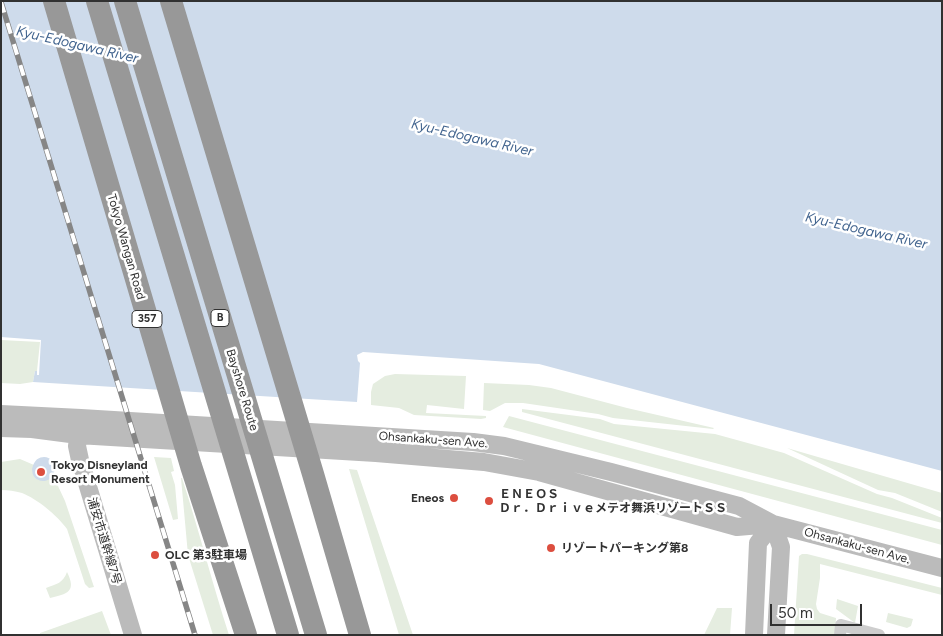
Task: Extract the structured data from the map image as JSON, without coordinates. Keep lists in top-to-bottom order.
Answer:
{
  "streets": {
    "highway": [
      "Tokyo Wangan Road",
      "B",
      "357",
      "Bayshore Route"
    ],
    "street": ["Ohsankaku-sen Ave.", "浦安市道幹線7号"]
  },
  "crossings": [
    ["Ohsankaku-sen Ave.", "浦安市道幹線7号"]
  ],
  "water": ["Kyu-Edogawa River"],
  "places": [
    "Tokyo Disneyland Resort Monument",
    "Eneos",
    "ＥＮＥＯＳ Ｄｒ．Ｄｒｉｖｅメテオ舞浜リゾートＳＳ",
    "リゾートパーキング第8",
    "OLC 第3駐車場"
  ],
  "scale_bar": "50 m"
}
